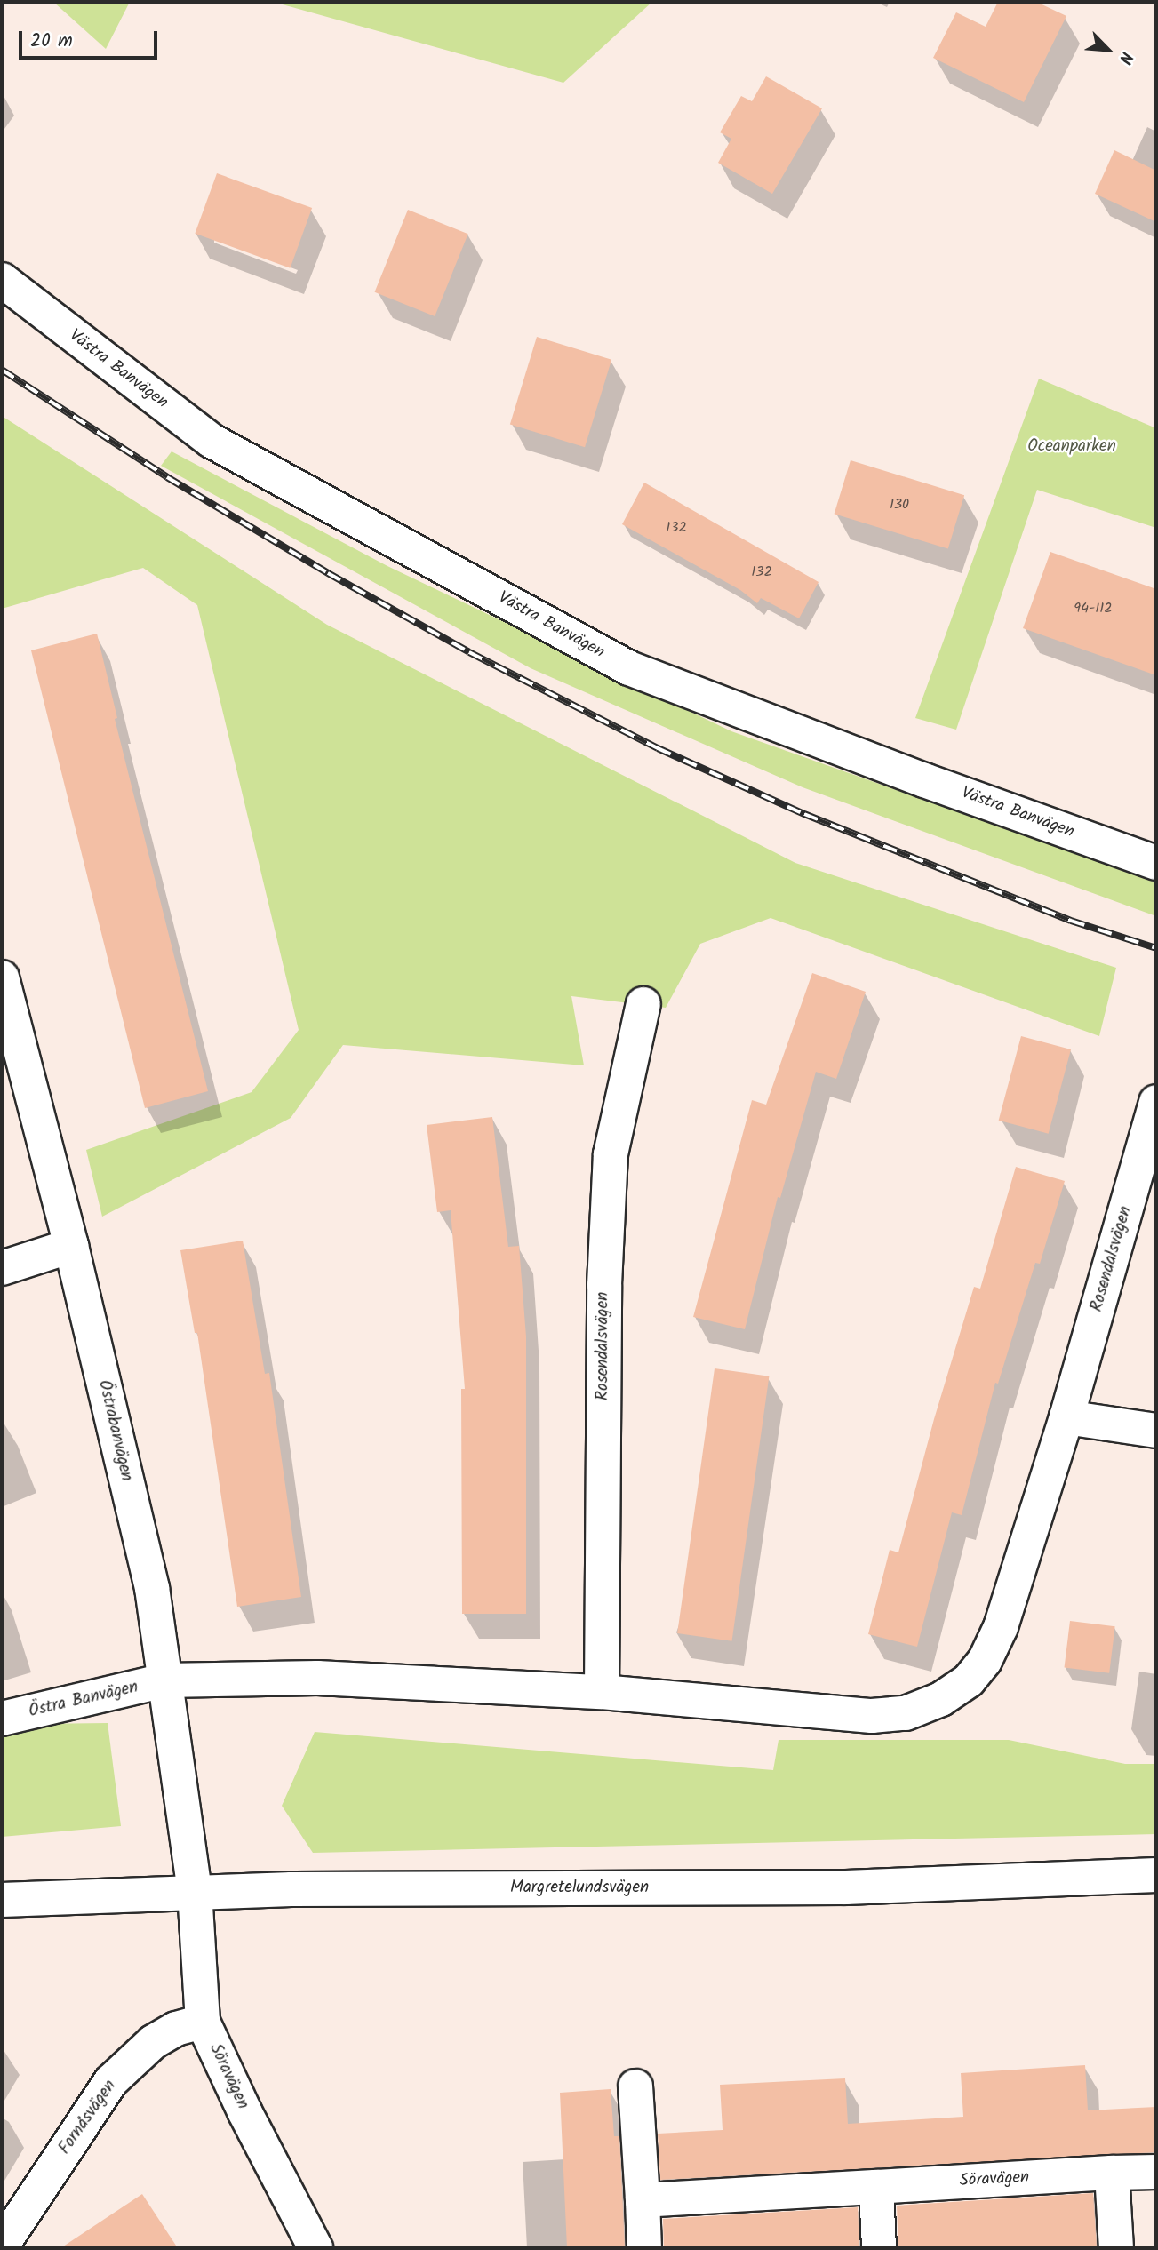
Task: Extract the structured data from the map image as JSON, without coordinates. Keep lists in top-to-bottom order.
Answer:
{
  "streets": {
    "street": [
      "Västra Banvägen",
      "Rosendalsvägen",
      "Östrabanvägen",
      "Östra Banvägen",
      "Margretelundsvägen",
      "Söravägen",
      "Fornåsvägen"
    ]
  },
  "crossings": [
    ["Rosendalsvägen", "Östrabanvägen"],
    ["Rosendalsvägen", "Östra Banvägen"],
    ["Östrabanvägen", "Östra Banvägen"],
    ["Östrabanvägen", "Margretelundsvägen"],
    ["Östrabanvägen", "Söravägen"],
    ["Margretelundsvägen", "Söravägen"],
    ["Söravägen", "Fornåsvägen"]
  ],
  "parks": ["Oceanparken"],
  "house_numbers": [
    "130",
    "132",
    "132",
    "94-112"
  ],
  "scale_bar": "20 m",
  "north": "bottom right"
}
